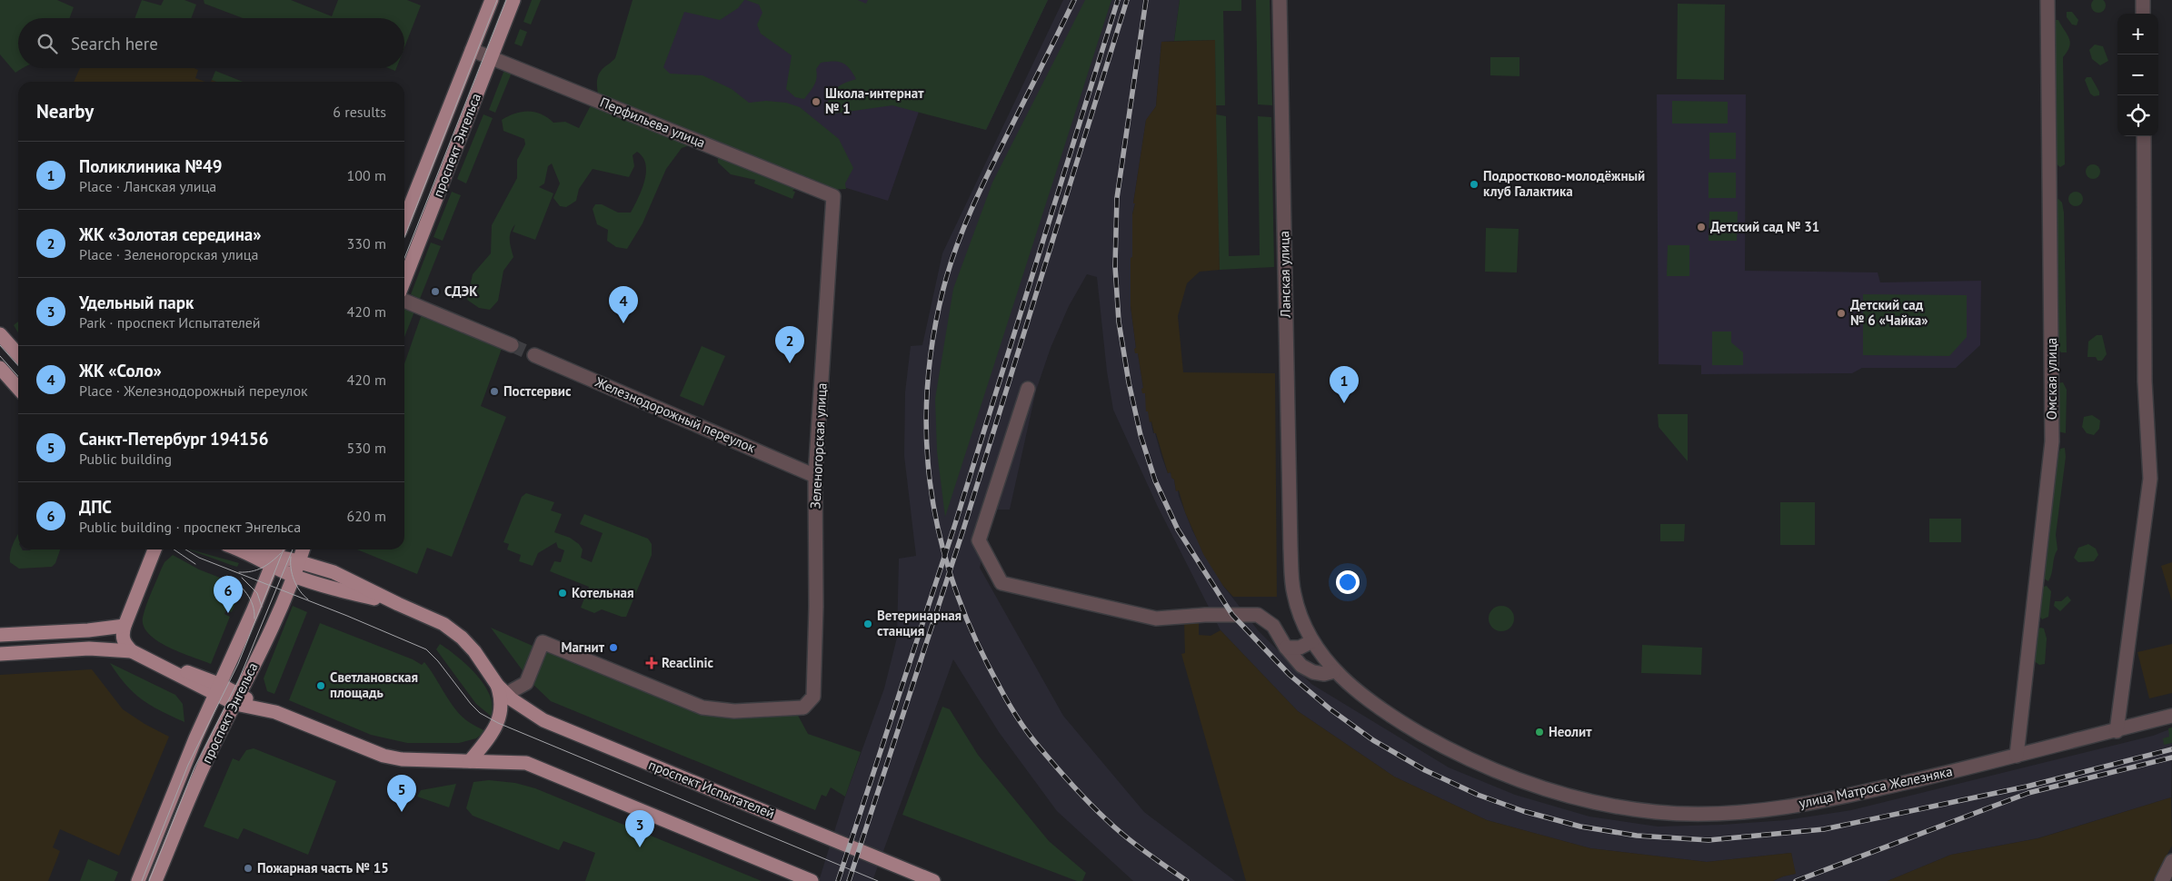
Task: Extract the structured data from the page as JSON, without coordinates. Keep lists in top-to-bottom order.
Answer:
{
  "streets": {
    "main road": ["проспект Энгельса", "проспект Испытателей"],
    "street": [
      "Перфильева улица",
      "Ланская улица",
      "Омская улица",
      "Железнодорожный переулок",
      "Зеленогорская улица",
      "улица Матроса Железняка"
    ]
  },
  "crossings": [
    ["Перфильева улица", "проспект Энгельса"],
    ["Перфильева улица", "Зеленогорская улица"],
    ["Ланская улица", "улица Матроса Железняка"],
    ["Омская улица", "улица Матроса Железняка"],
    ["Железнодорожный переулок", "Зеленогорская улица"],
    ["Зеленогорская улица", "проспект Испытателей"]
  ],
  "places": {
    "other": [
      "Школа-интернат № 1",
      "Подростково-молодёжный клуб Галактика",
      "Детский сад № 31",
      "СДЭК",
      "Детский сад № 6 «Чайка»",
      "Постсервис",
      "Котельная",
      "Ветеринарная станция",
      "Магнит",
      "Светлановская площадь",
      "Неолит",
      "Пожарная часть № 15"
    ],
    "health": ["Reaclinic"]
  },
  "page": {
    "map_buttons": ["+", "−"],
    "search": "Search here",
    "heading": ["Nearby", "6 results"],
    "list": [
      {
        "mark": "1",
        "name": "Поликлиника №49",
        "note": "Place · Ланская улица",
        "value": "100 m"
      },
      {
        "mark": "2",
        "name": "ЖК «Золотая середина»",
        "note": "Place · Зеленогорская улица",
        "value": "330 m"
      },
      {
        "mark": "3",
        "name": "Удельный парк",
        "note": "Park · проспект Испытателей",
        "value": "420 m"
      },
      {
        "mark": "4",
        "name": "ЖК «Соло»",
        "note": "Place · Железнодорожный переулок",
        "value": "420 m"
      },
      {
        "mark": "5",
        "name": "Санкт-Петербург 194156",
        "note": "Public building",
        "value": "530 m"
      },
      {
        "mark": "6",
        "name": "ДПС",
        "note": "Public building · проспект Энгельса",
        "value": "620 m"
      }
    ],
    "pins": [
      "4",
      "2",
      "1",
      "6",
      "5",
      "3"
    ]
  }
}
